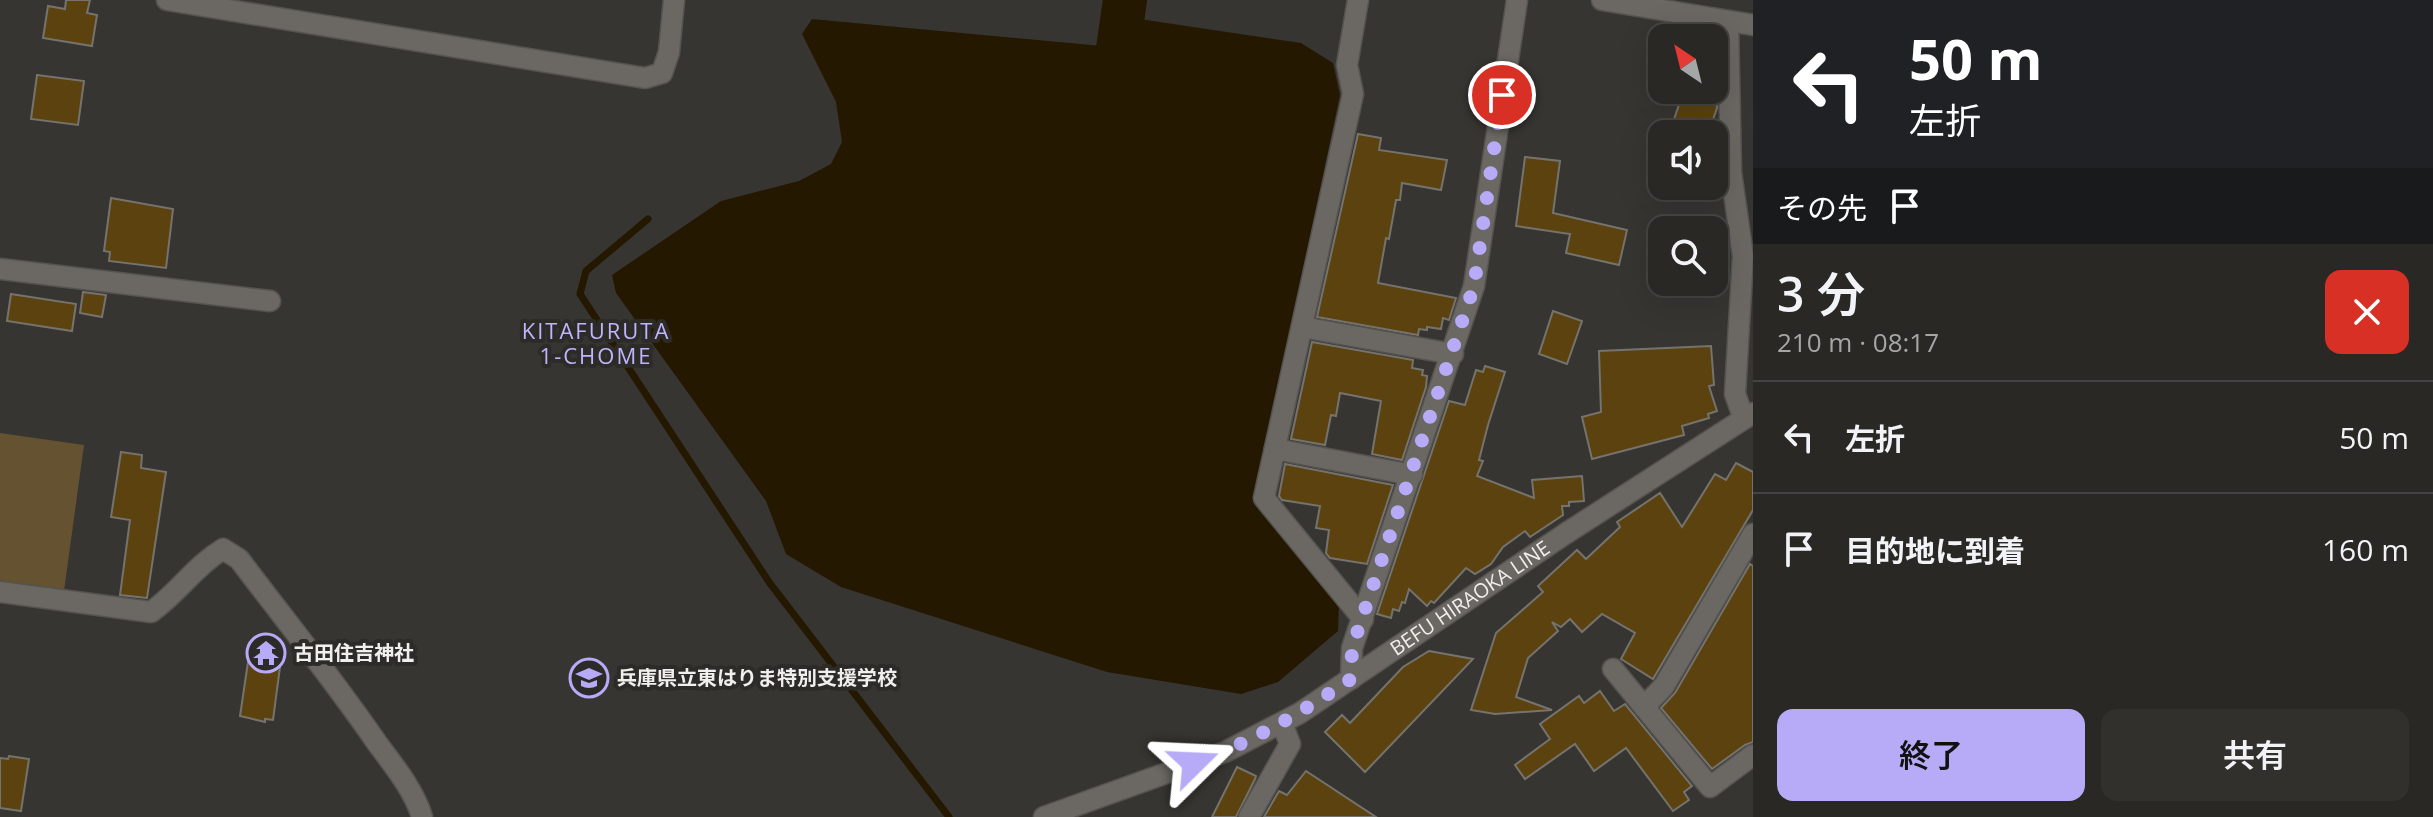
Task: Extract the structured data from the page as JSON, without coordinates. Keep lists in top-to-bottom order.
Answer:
{
  "streets": {
    "street": ["BEFU HIRAOKA LINE"]
  },
  "districts": ["KITAFURUTA 1-CHOME"],
  "places": {
    "temple": ["古田住吉神社"],
    "school or university": ["兵庫県立東はりま特別支援学校"]
  },
  "north": "top left",
  "page": {
    "turn": ["50 m", "左折"],
    "then": "その先",
    "heading": ["3 分", "210 m · 08:17"],
    "list": [
      {
        "name": "左折",
        "value": "50 m"
      },
      {
        "name": "目的地に到着",
        "value": "160 m"
      }
    ],
    "buttons": ["終了", "共有"]
  }
}
